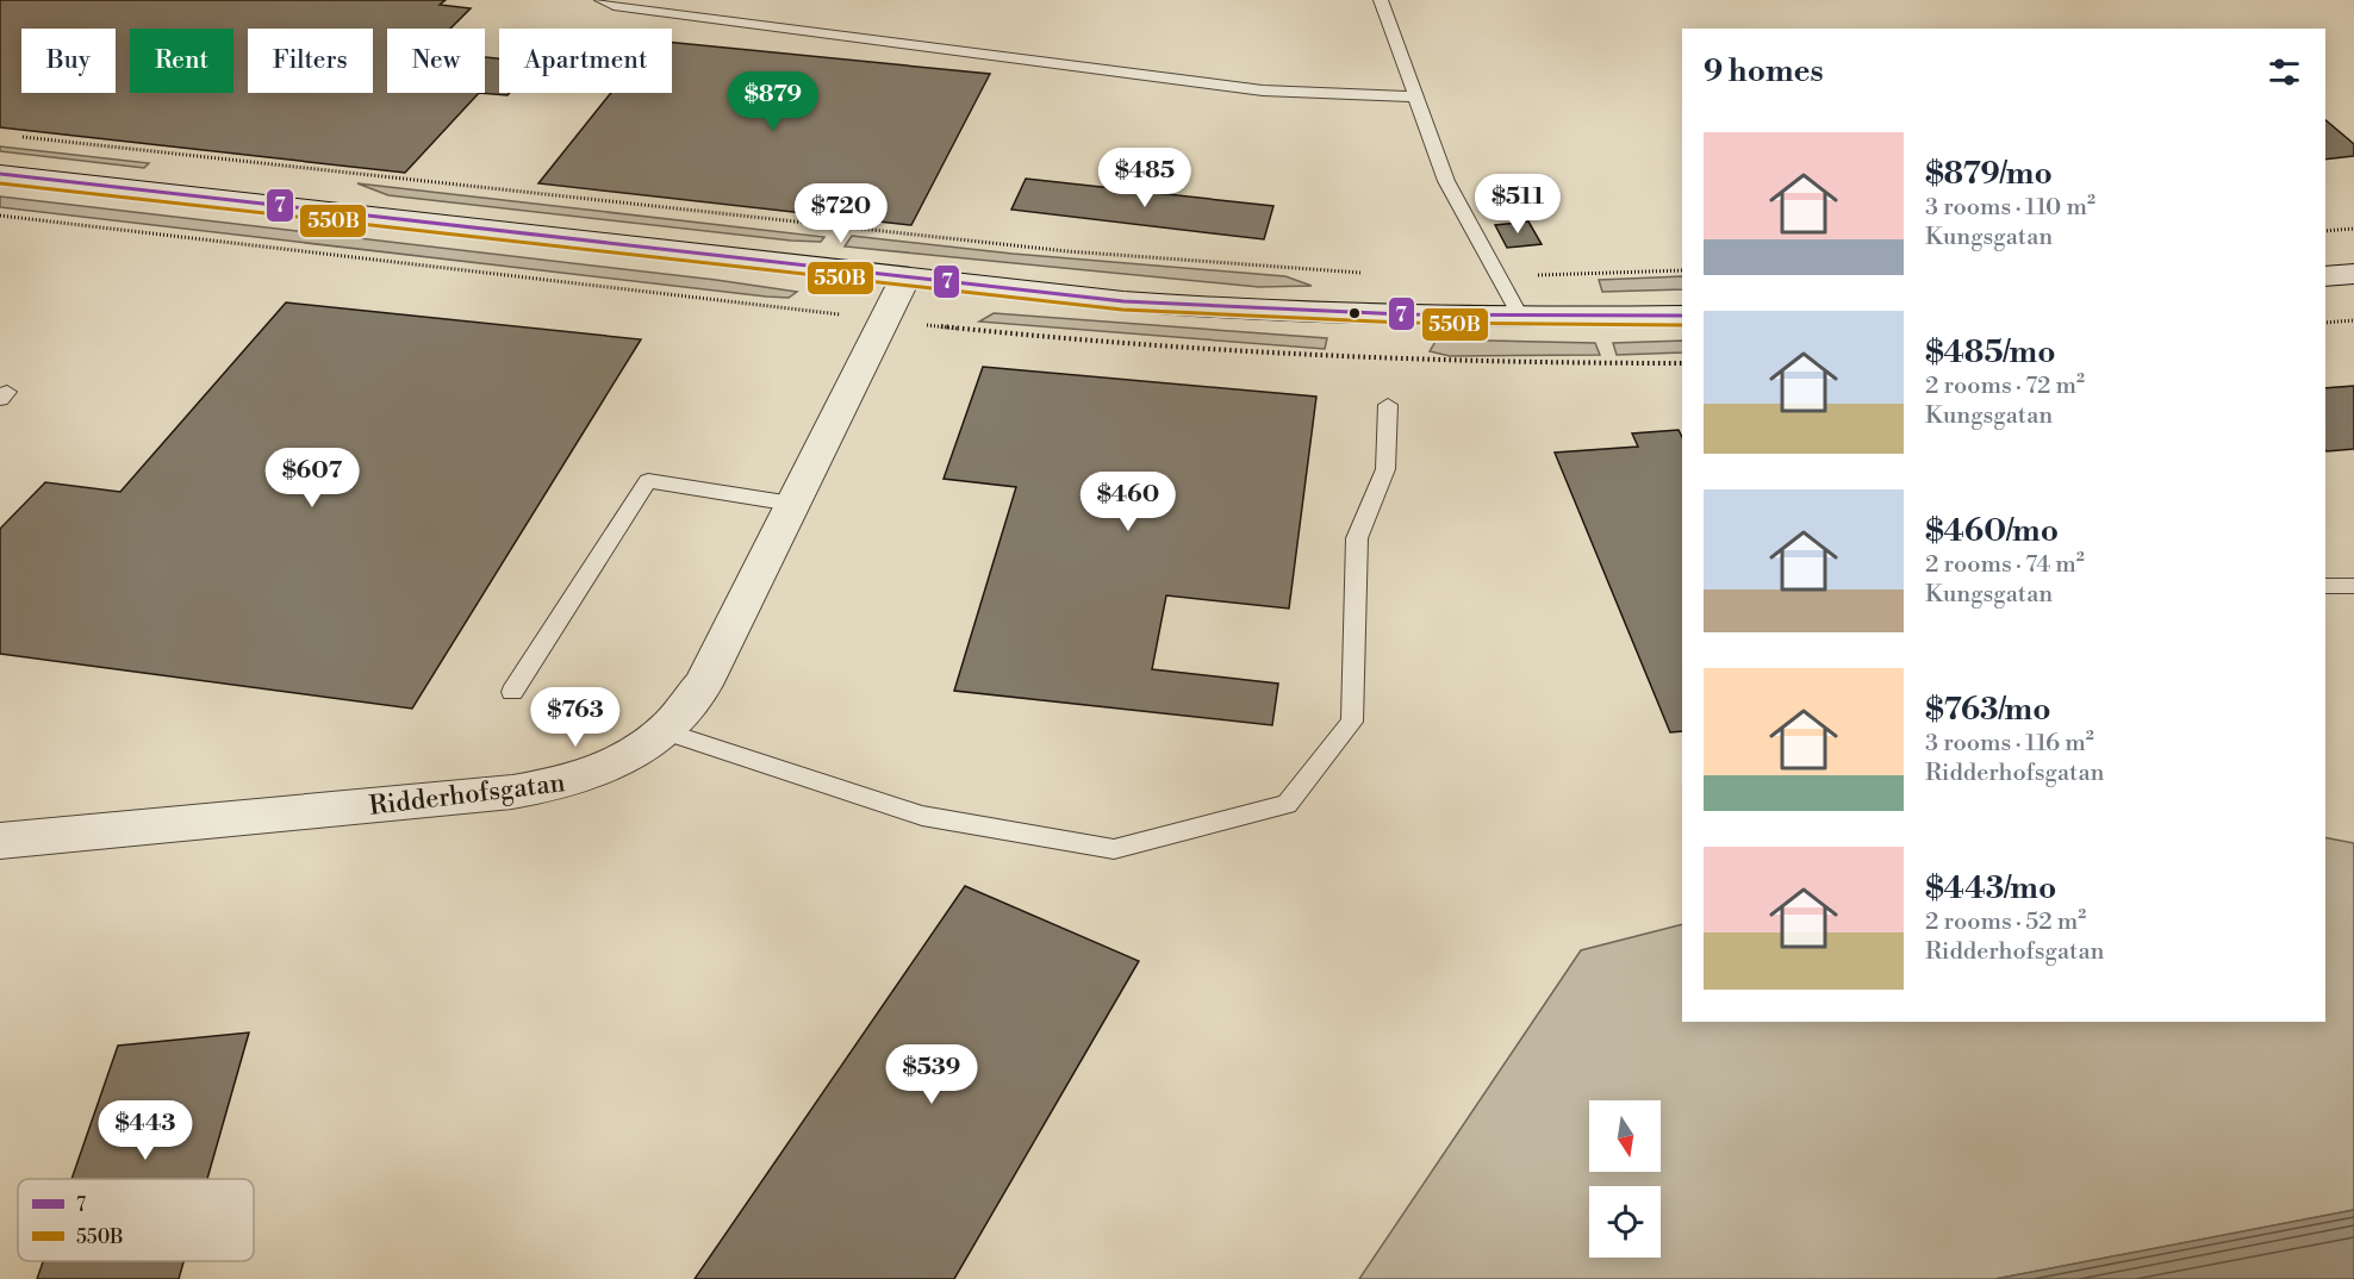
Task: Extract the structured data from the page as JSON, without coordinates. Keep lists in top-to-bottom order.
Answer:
{
  "streets": {
    "main road": ["Ridderhofsgatan"]
  },
  "lines": ["transit line 7", "transit line 550B"],
  "legend": ["7", "550B"],
  "north": "bottom",
  "page": {
    "chip": [
      "Buy",
      "Rent",
      "Filters",
      "New",
      "Apartment"
    ],
    "heading": "9 homes",
    "price": [
      "$879",
      "$485",
      "$511",
      "$720",
      "$607",
      "$460",
      "$763",
      "$539",
      "$443"
    ],
    "list": [
      {
        "name": "$879/mo",
        "note": "3 rooms · 110 m² · Kungsgatan"
      },
      {
        "name": "$485/mo",
        "note": "2 rooms · 72 m² · Kungsgatan"
      },
      {
        "name": "$460/mo",
        "note": "2 rooms · 74 m² · Kungsgatan"
      },
      {
        "name": "$763/mo",
        "note": "3 rooms · 116 m² · Ridderhofsgatan"
      },
      {
        "name": "$443/mo",
        "note": "2 rooms · 52 m² · Ridderhofsgatan"
      }
    ]
  }
}
